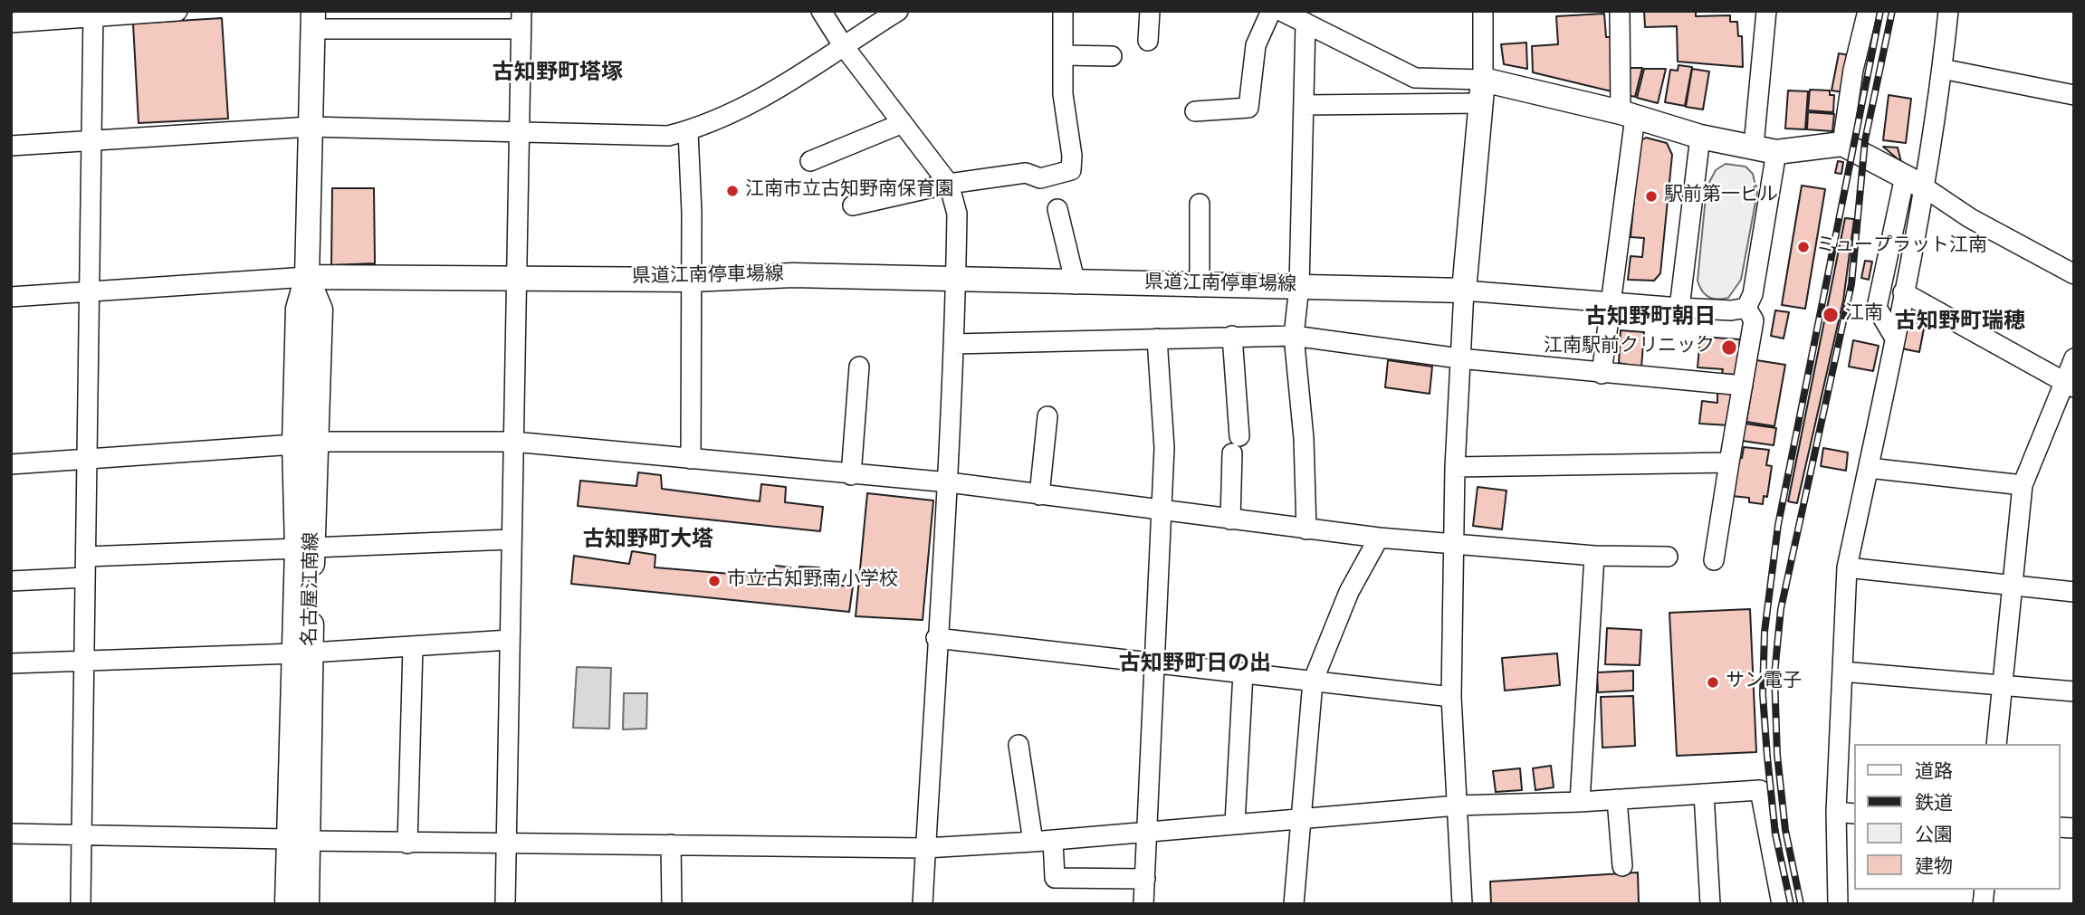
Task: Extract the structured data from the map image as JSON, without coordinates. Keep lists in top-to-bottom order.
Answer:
{
  "streets": {
    "main road": ["県道江南停車場線", "名古屋江南線"]
  },
  "crossings": [
    ["県道江南停車場線", "名古屋江南線"]
  ],
  "districts": [
    "古知野町塔塚",
    "古知野町朝日",
    "古知野町瑞穂",
    "古知野町大塔",
    "古知野町日の出"
  ],
  "places": [
    "江南市立古知野南保育園",
    "駅前第一ビル",
    "ミュープラット江南",
    "江南",
    "江南駅前クリニック",
    "市立古知野南小学校",
    "サン電子"
  ],
  "legend": [
    "道路",
    "鉄道",
    "公園",
    "建物"
  ]
}
